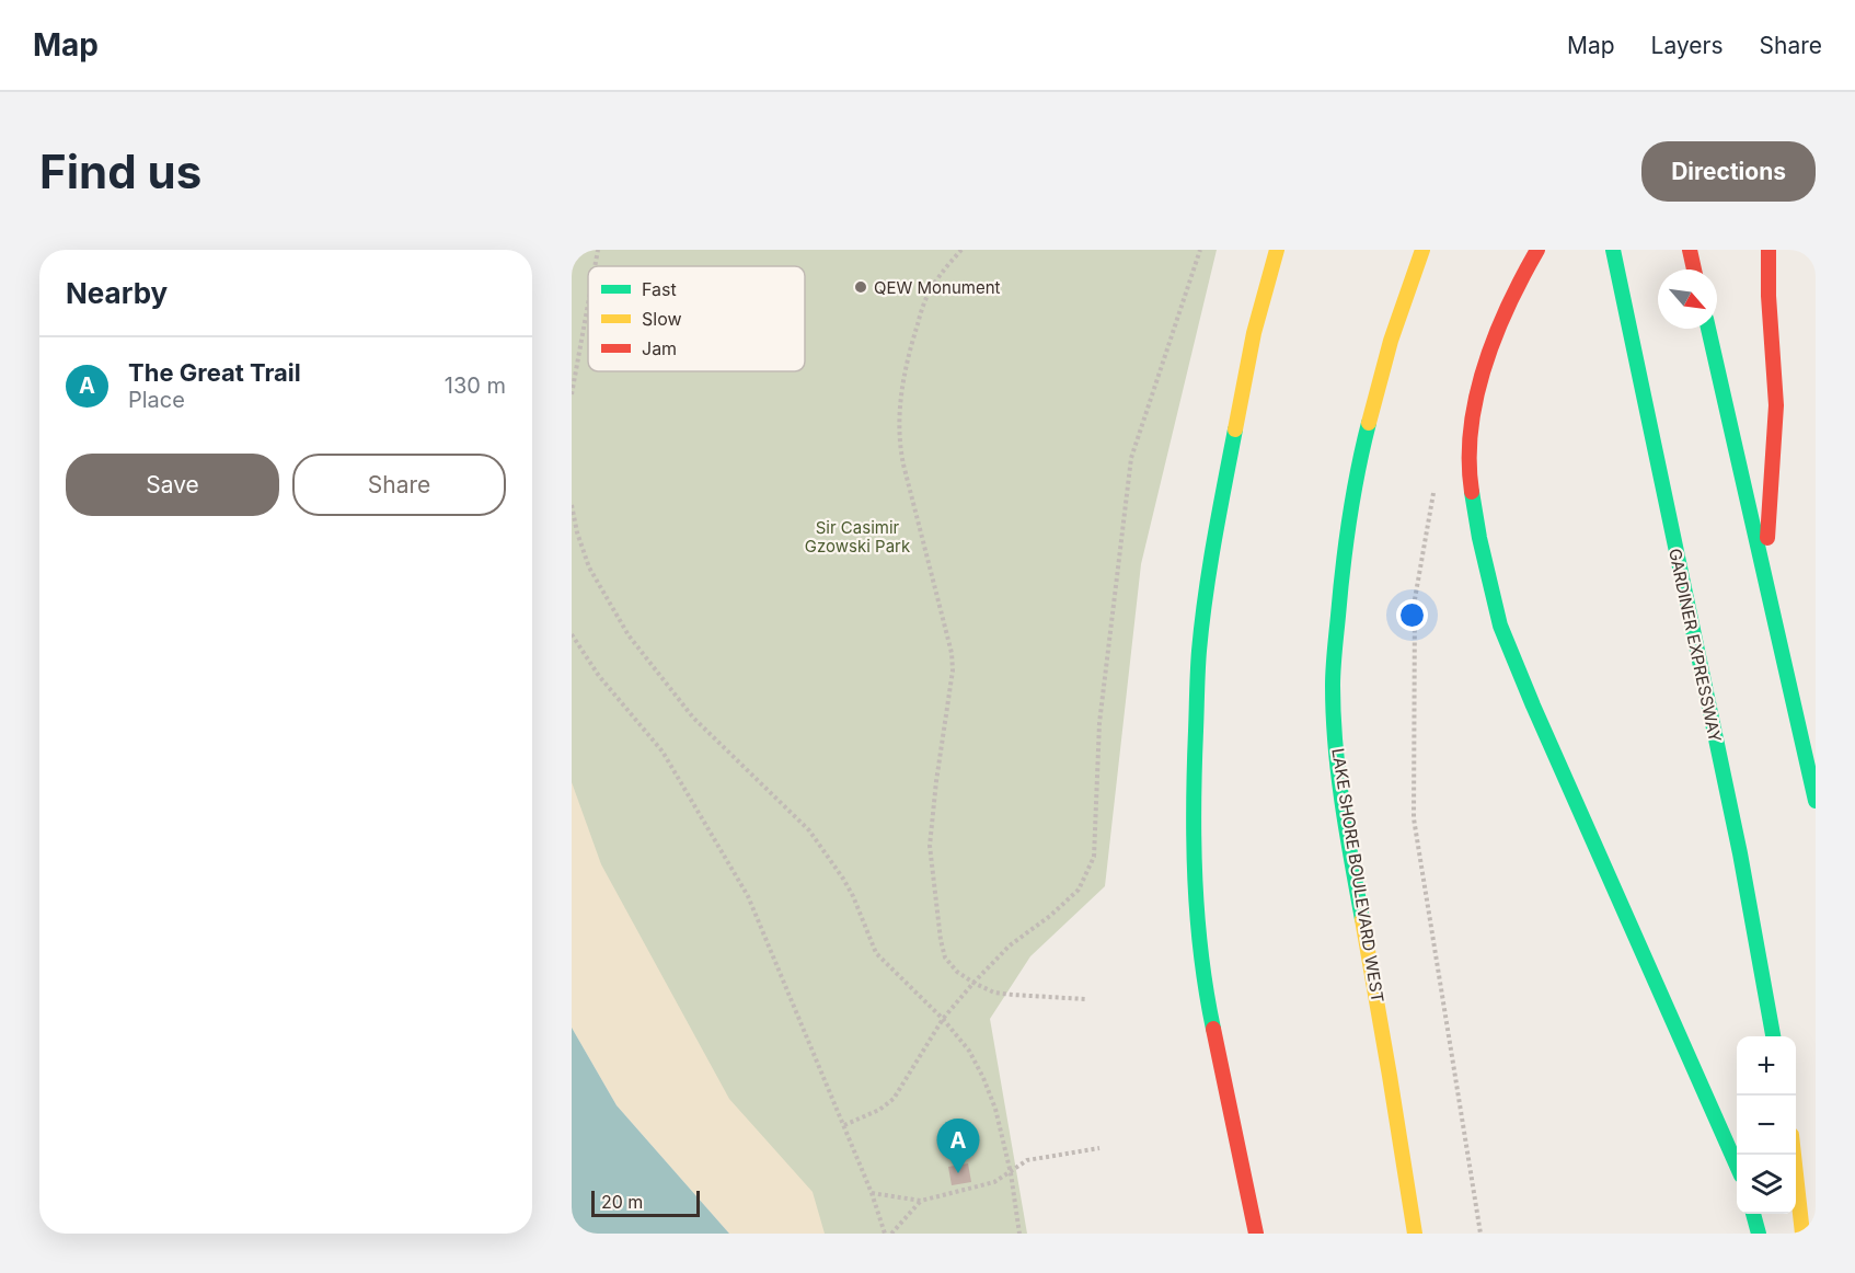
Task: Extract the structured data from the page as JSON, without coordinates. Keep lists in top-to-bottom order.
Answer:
{
  "streets": {
    "highway": ["GARDINER EXPRESSWAY", "LAKE SHORE BOULEVARD WEST"]
  },
  "parks": ["Sir Casimir Gzowski Park"],
  "places": ["QEW Monument"],
  "legend": ["Fast", "Slow", "Jam"],
  "scale_bar": "20 m",
  "north": "bottom right",
  "page": {
    "header": "Map",
    "nav": ["Map", "Layers", "Share"],
    "buttons": [
      "Directions",
      ["Save", "Share"]
    ],
    "title": "Find us",
    "heading": "Nearby",
    "list": [
      {
        "mark": "A",
        "name": "The Great Trail",
        "note": "Place",
        "value": "130 m"
      }
    ],
    "map_buttons": ["+", "−"],
    "pins": "A",
    "scale": "20 m"
  }
}
